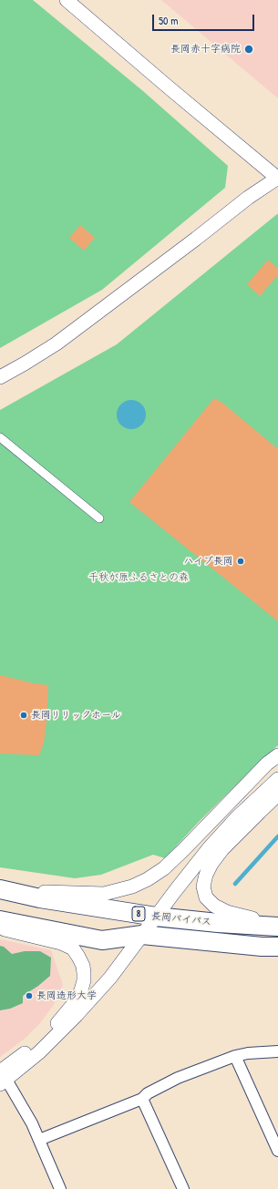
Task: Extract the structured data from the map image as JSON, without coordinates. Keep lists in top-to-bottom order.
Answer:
{
  "streets": {
    "highway": ["8", "長岡バイパス"]
  },
  "parks": ["千秋が原ふるさとの森"],
  "places": [
    "長岡赤十字病院",
    "ハイブ長岡",
    "長岡リリックホール",
    "長岡造形大学"
  ],
  "scale_bar": "50 m"
}
